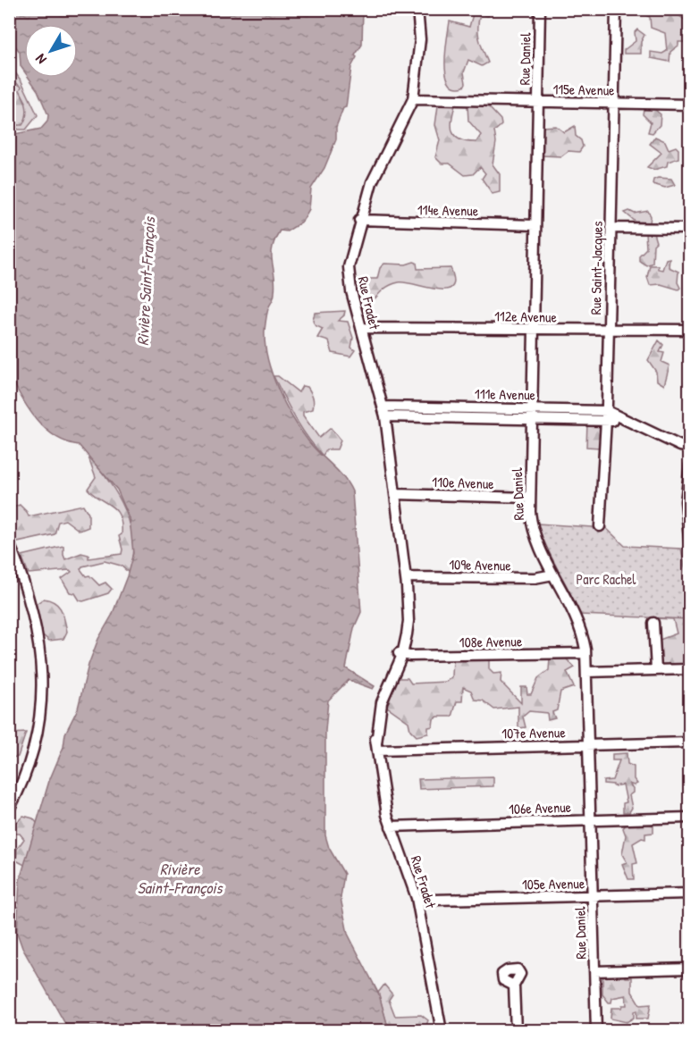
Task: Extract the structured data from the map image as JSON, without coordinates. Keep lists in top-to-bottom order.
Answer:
{
  "streets": {
    "street": [
      "Rue Daniel",
      "115e Avenue",
      "114e Avenue",
      "Rue Saint-Jacques",
      "Rue Fradet",
      "112e Avenue",
      "111e Avenue",
      "110e Avenue",
      "109e Avenue",
      "108e Avenue",
      "107e Avenue",
      "106e Avenue",
      "105e Avenue"
    ]
  },
  "crossings": [
    ["Rue Daniel", "115e Avenue"],
    ["Rue Daniel", "114e Avenue"],
    ["Rue Daniel", "112e Avenue"],
    ["Rue Daniel", "111e Avenue"],
    ["Rue Daniel", "110e Avenue"],
    ["Rue Daniel", "109e Avenue"],
    ["Rue Daniel", "108e Avenue"],
    ["Rue Daniel", "107e Avenue"],
    ["Rue Daniel", "106e Avenue"],
    ["Rue Daniel", "105e Avenue"],
    ["115e Avenue", "Rue Saint-Jacques"],
    ["115e Avenue", "Rue Fradet"],
    ["114e Avenue", "Rue Fradet"],
    ["Rue Saint-Jacques", "112e Avenue"],
    ["Rue Saint-Jacques", "111e Avenue"],
    ["Rue Fradet", "112e Avenue"],
    ["Rue Fradet", "111e Avenue"],
    ["Rue Fradet", "110e Avenue"],
    ["Rue Fradet", "109e Avenue"],
    ["Rue Fradet", "108e Avenue"],
    ["Rue Fradet", "107e Avenue"],
    ["Rue Fradet", "106e Avenue"],
    ["Rue Fradet", "105e Avenue"]
  ],
  "water": ["Rivière Saint-François"],
  "parks": ["Parc Rachel"],
  "north": "bottom left"
}
